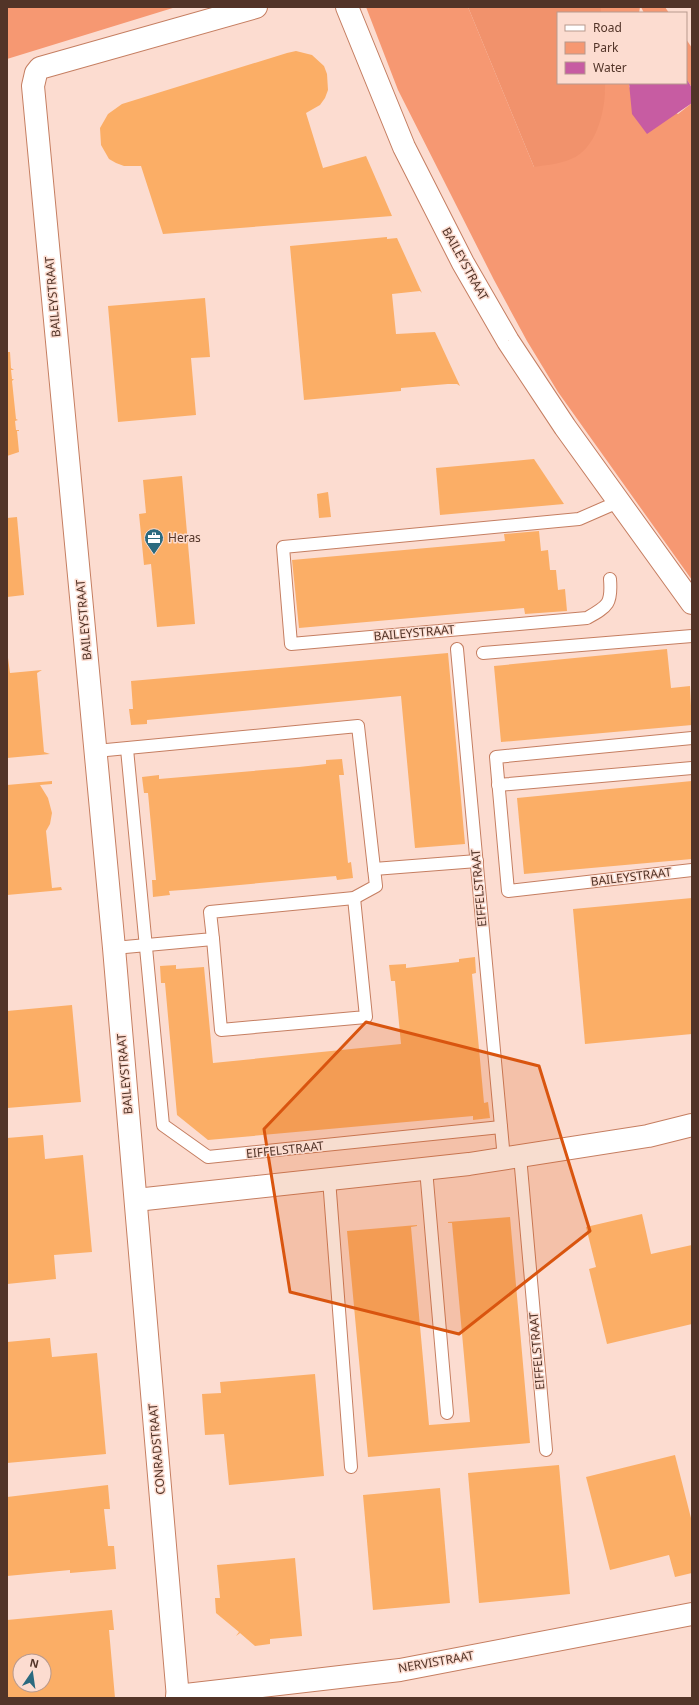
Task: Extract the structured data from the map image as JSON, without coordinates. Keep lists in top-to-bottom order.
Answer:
{
  "streets": {
    "street": ["BAILEYSTRAAT", "CONRADSTRAAT", "NERVISTRAAT"],
    "lane": ["EIFFELSTRAAT"]
  },
  "crossings": [
    ["BAILEYSTRAAT", "CONRADSTRAAT"],
    ["CONRADSTRAAT", "NERVISTRAAT"]
  ],
  "places": {
    "office": ["Heras"]
  },
  "legend": ["Road", "Park", "Water"],
  "north": "top"
}
